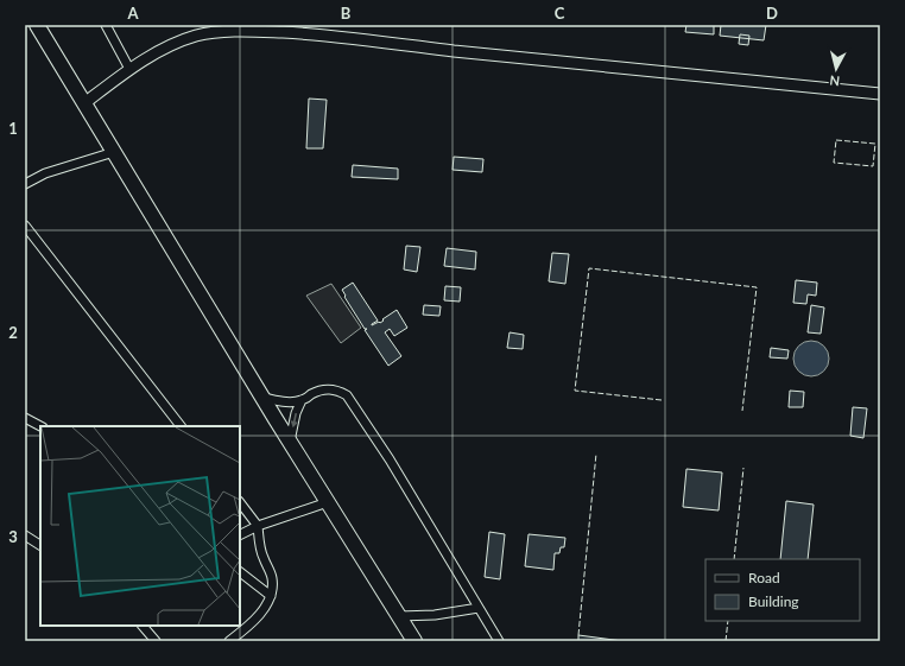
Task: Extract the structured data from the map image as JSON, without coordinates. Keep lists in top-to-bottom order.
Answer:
{
  "legend": ["Road", "Building"],
  "north": "bottom",
  "grid": {
    "columns": [
      "A",
      "B",
      "C",
      "D"
    ],
    "rows": ["1", "2", "3"]
  }
}
